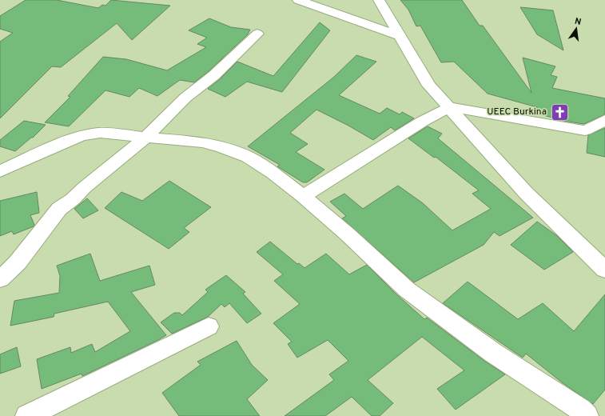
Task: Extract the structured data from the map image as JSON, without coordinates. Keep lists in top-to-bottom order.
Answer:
{
  "places": {
    "church": ["UEEC Burkina"]
  },
  "north": "top"
}
